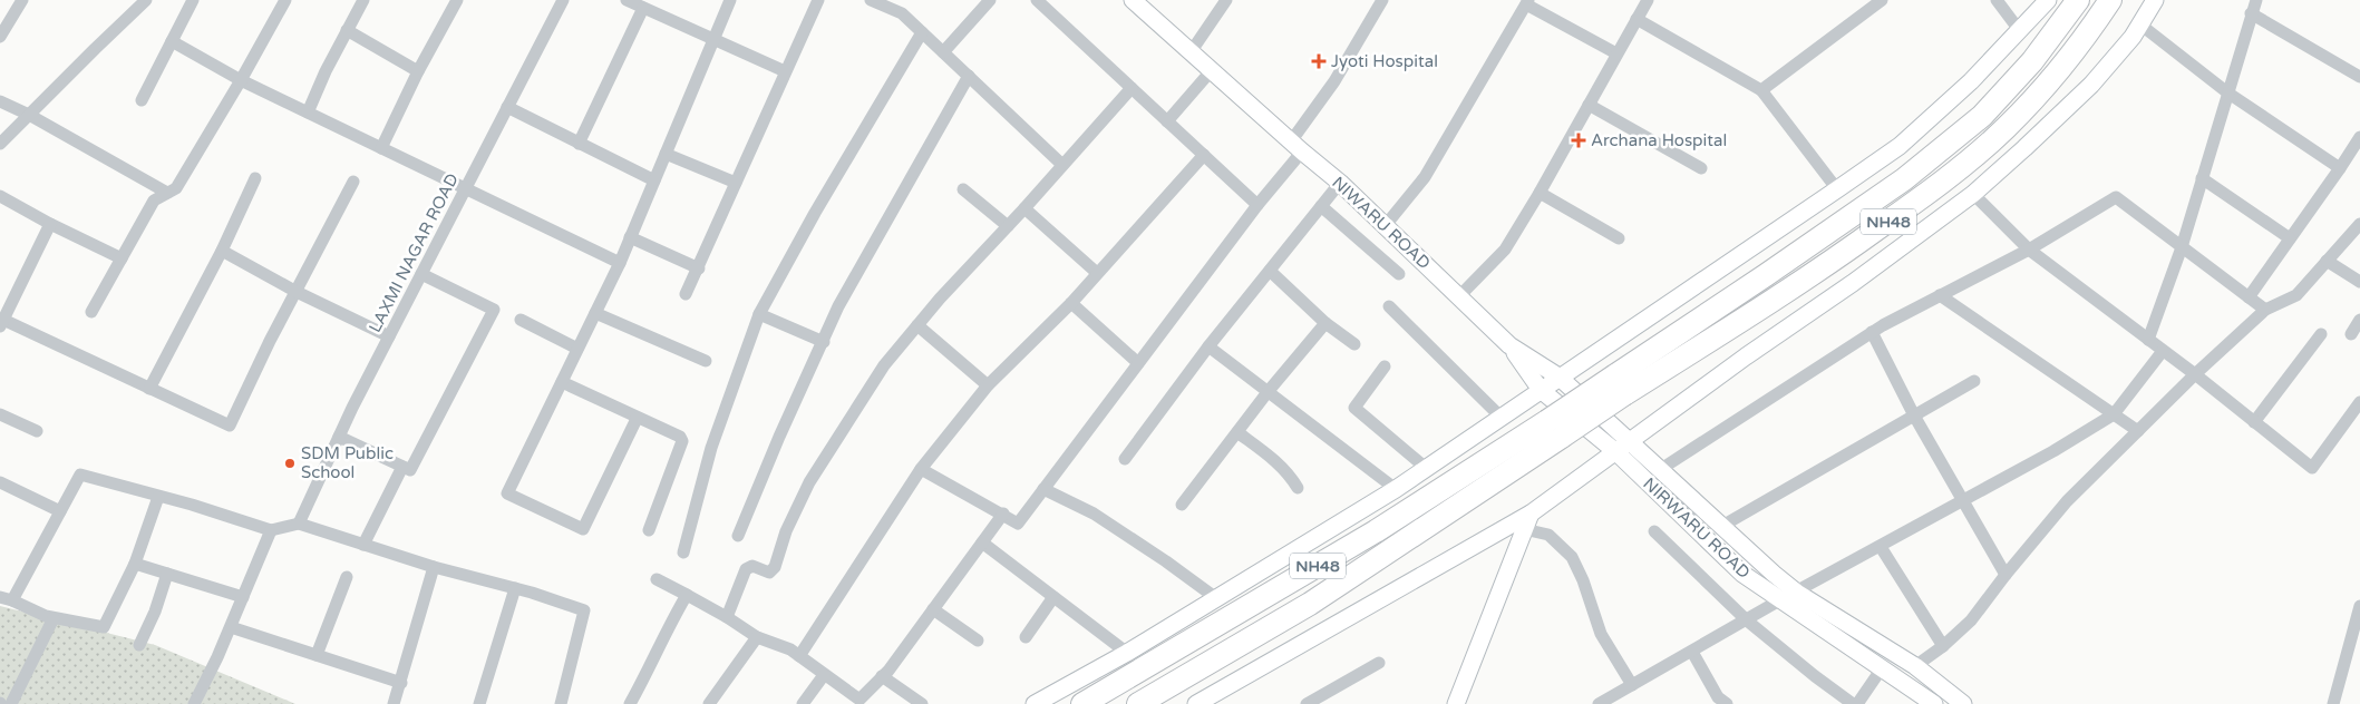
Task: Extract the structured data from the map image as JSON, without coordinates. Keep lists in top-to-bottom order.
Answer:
{
  "streets": {
    "highway": ["NH48"],
    "street": ["NIWARU ROAD", "LAXMI NAGAR ROAD", "NIRWARU ROAD"]
  },
  "crossings": [
    ["NIWARU ROAD", "NIRWARU ROAD"]
  ],
  "places": {
    "health": ["Jyoti Hospital", "Archana Hospital"],
    "other": ["SDM Public School"]
  }
}
